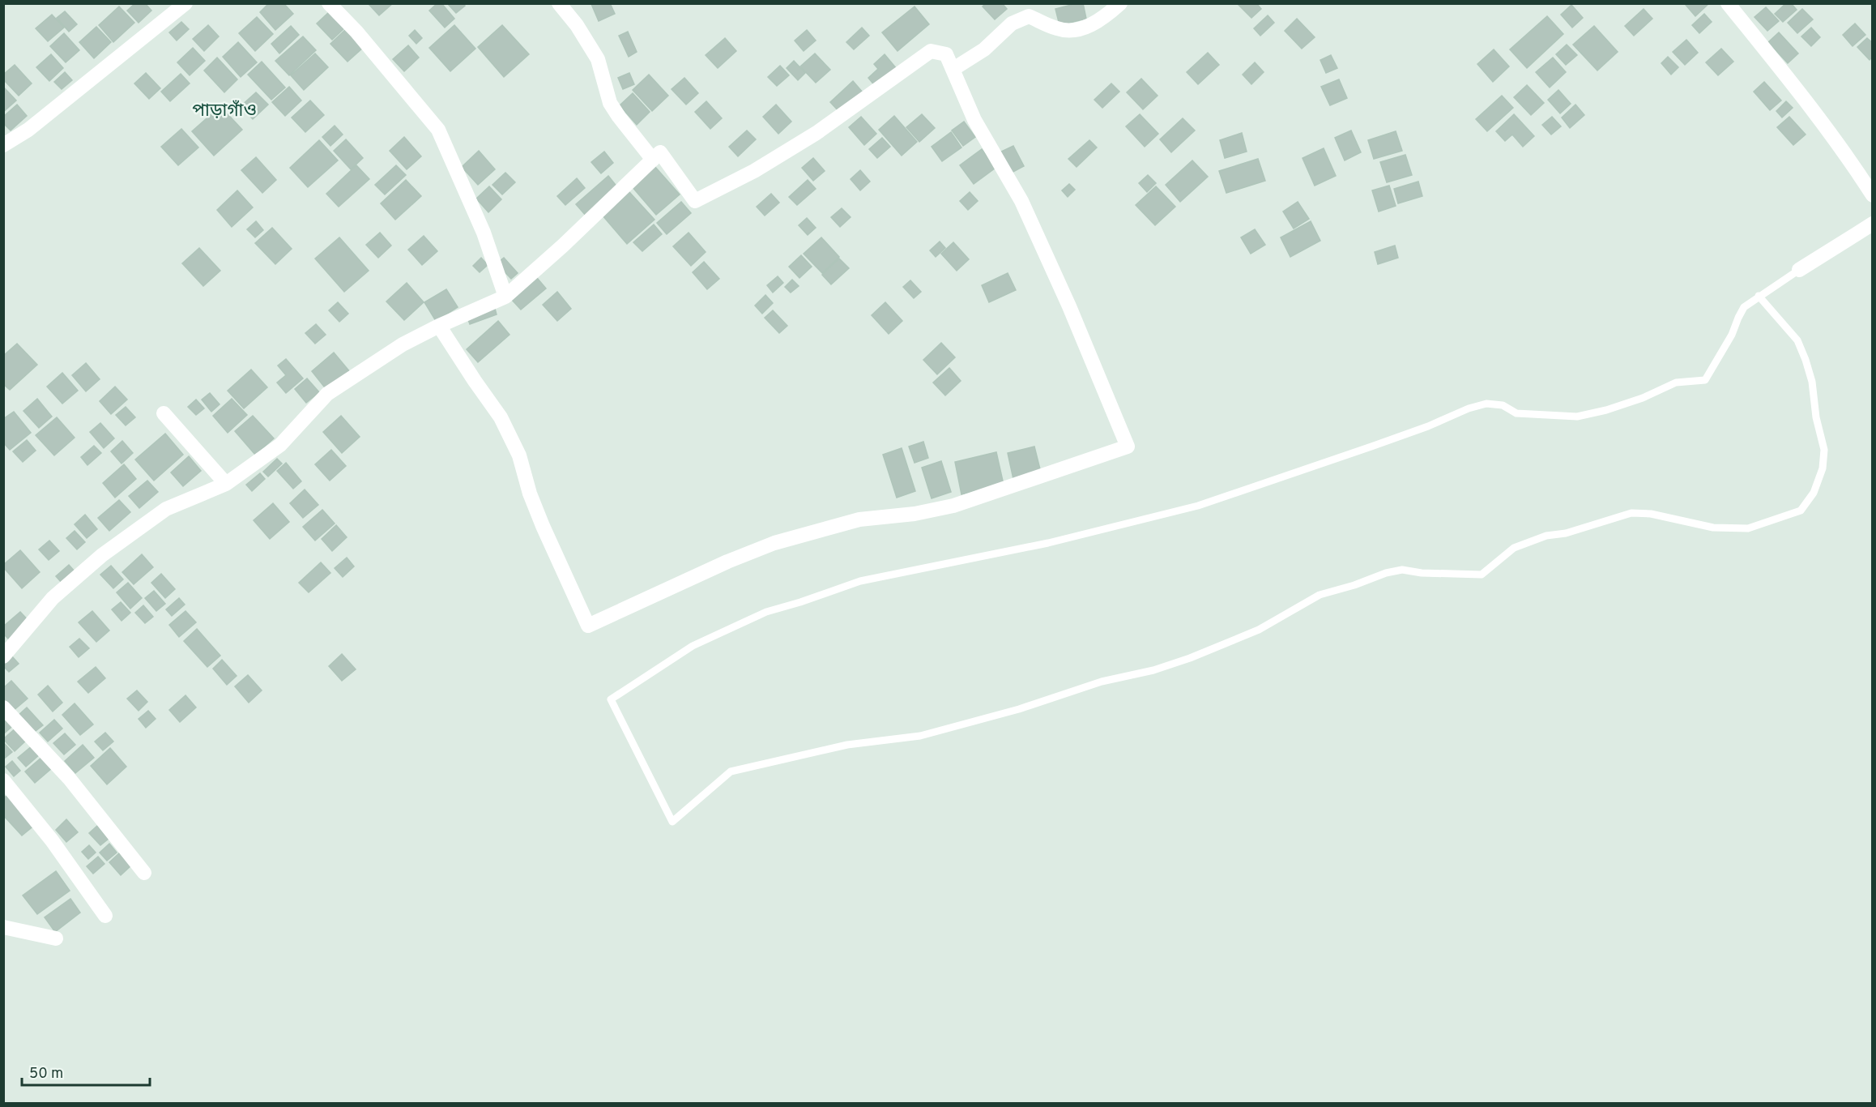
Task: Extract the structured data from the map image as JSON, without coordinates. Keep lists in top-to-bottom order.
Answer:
{
  "districts": ["পাড়াগাঁও"],
  "scale_bar": "50 m"
}
